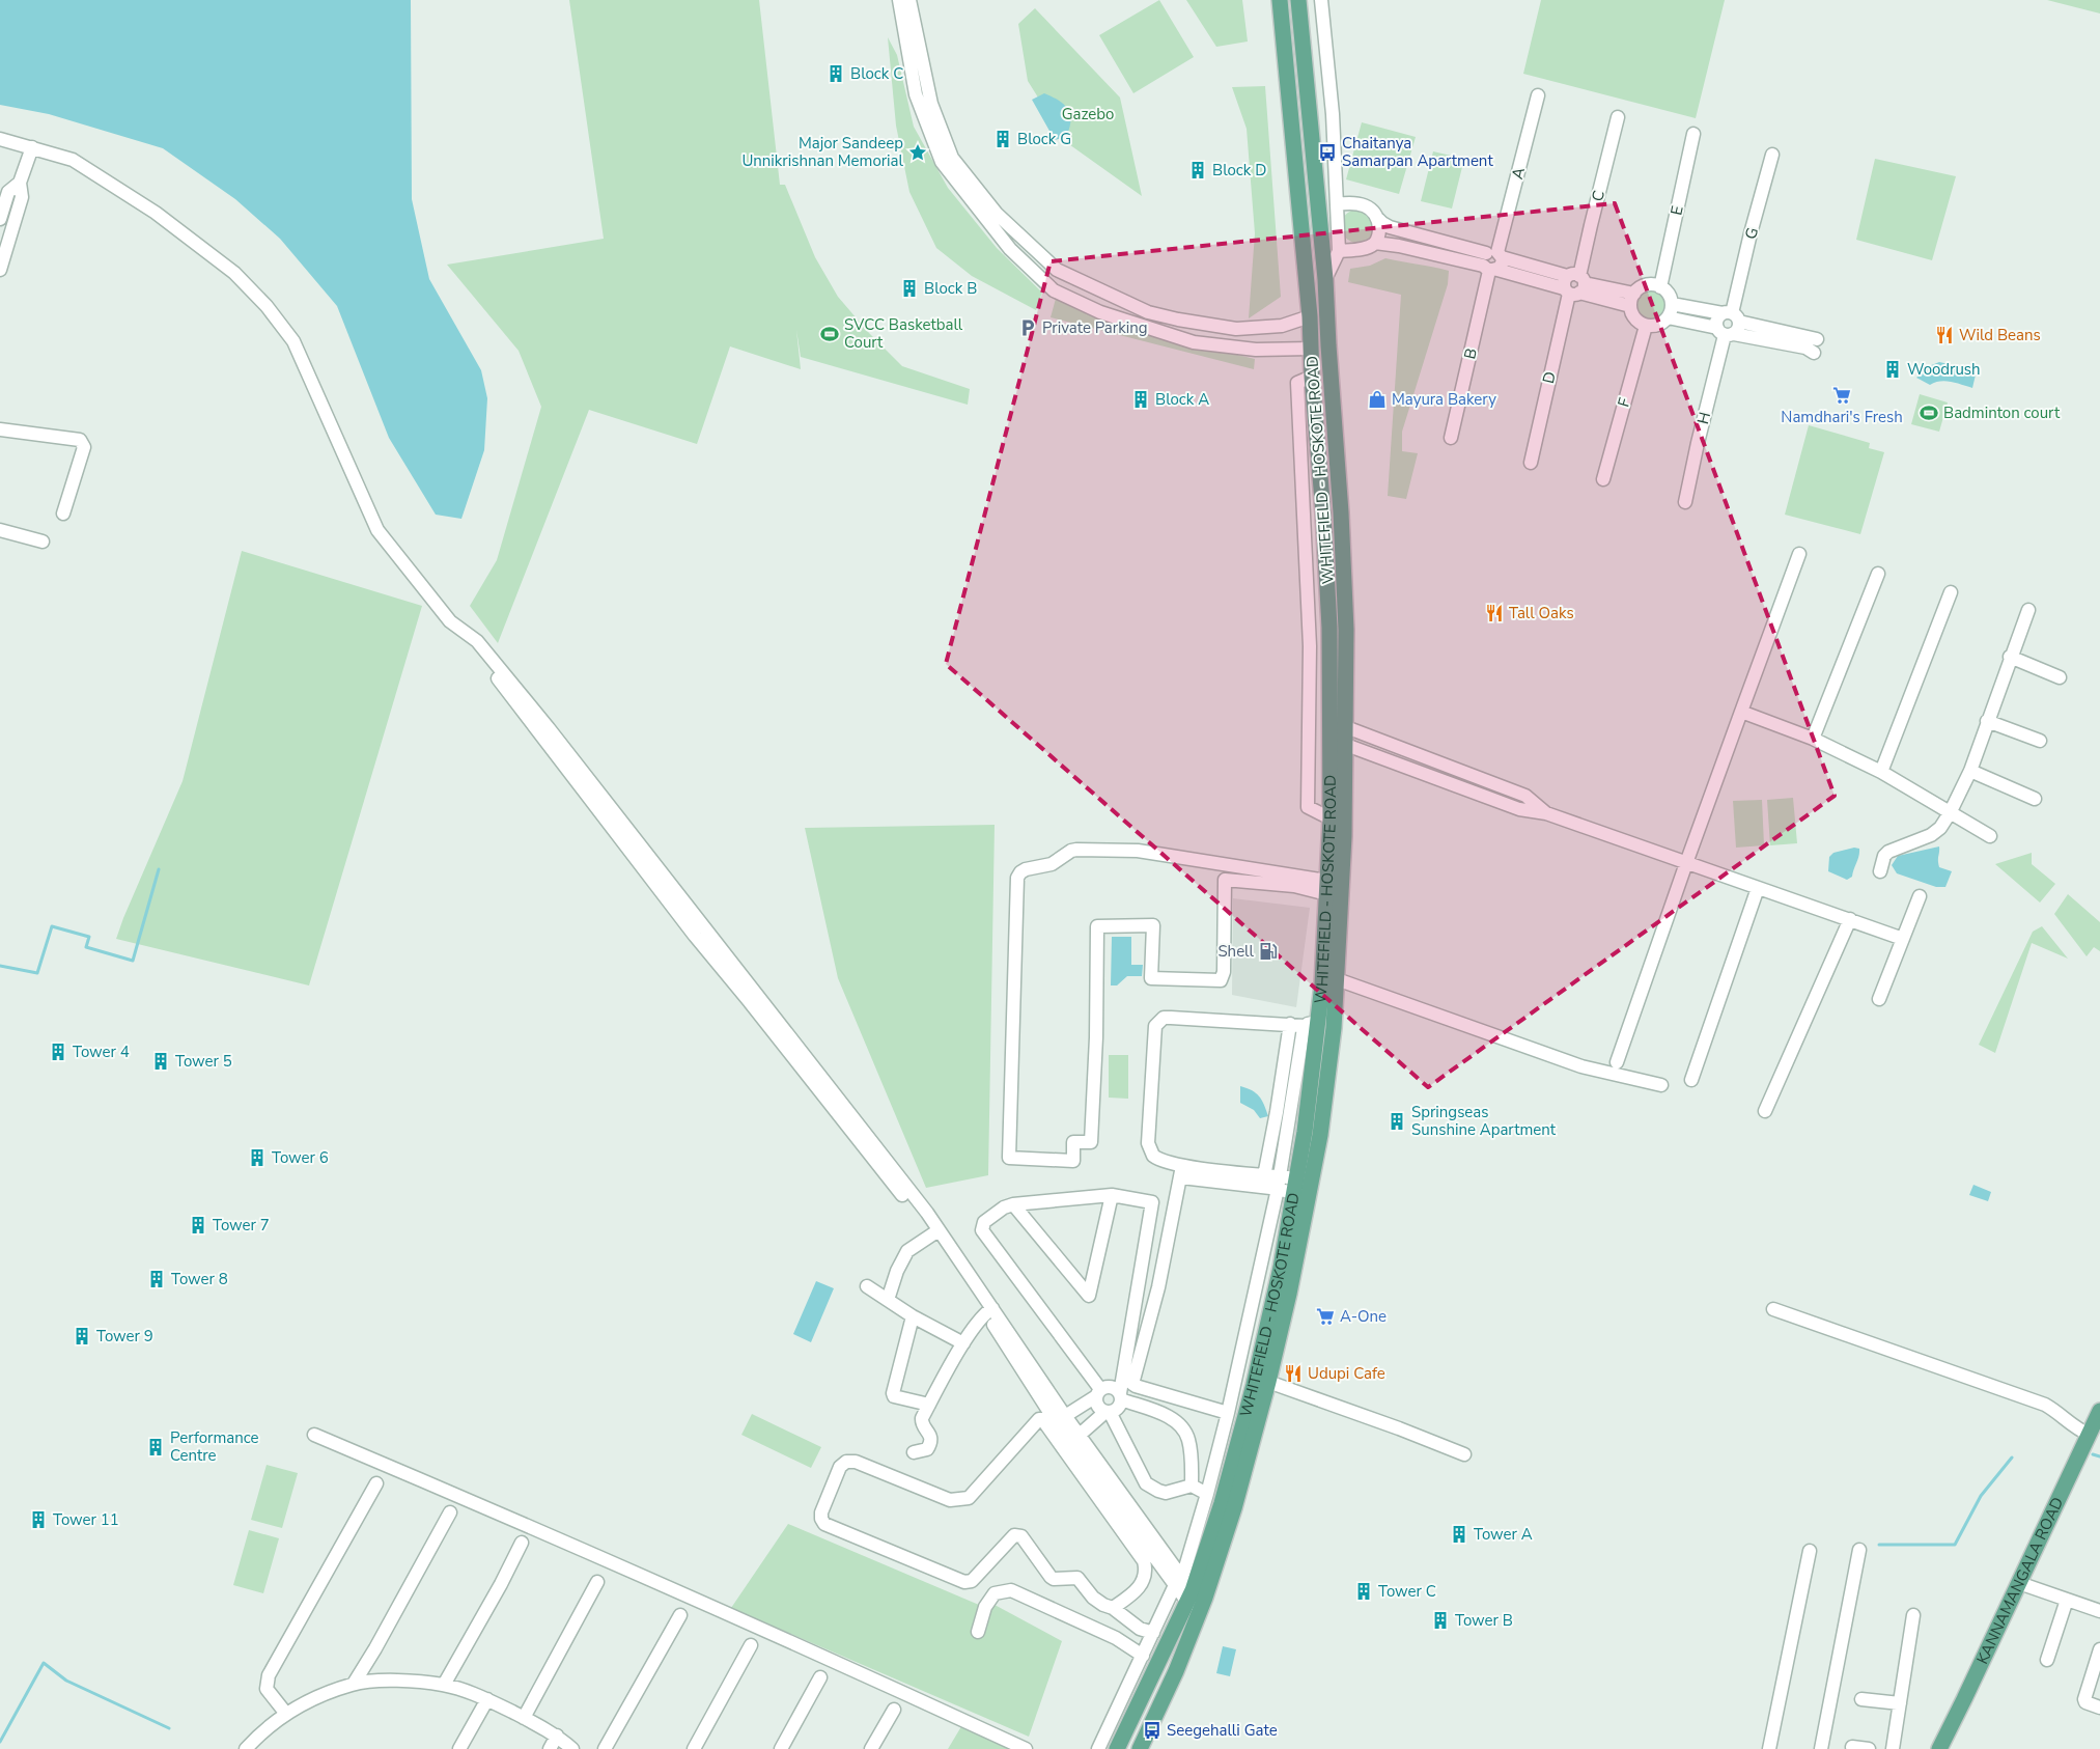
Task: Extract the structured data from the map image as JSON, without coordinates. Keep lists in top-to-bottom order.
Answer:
{
  "streets": {
    "main road": ["WHITEFIELD - HOSKOTE ROAD", "KANNAMANGALA ROAD"],
    "street": [
      "A",
      "C",
      "E",
      "G",
      "B",
      "D",
      "F",
      "H"
    ]
  },
  "crossings": [
    ["A", "B"],
    ["C", "D"],
    ["E", "F"],
    ["G", "H"]
  ],
  "parks": ["Gazebo"],
  "places": {
    "building": [
      "Block C",
      "Block G",
      "Block D",
      "Block B",
      "Woodrush",
      "Block A",
      "Tower 4",
      "Tower 5",
      "Springseas Sunshine Apartment",
      "Tower 6",
      "Tower 7",
      "Tower 8",
      "Tower 9",
      "Performance Centre",
      "Tower 11",
      "Tower A",
      "Tower C",
      "Tower B"
    ],
    "place": ["Major Sandeep Unnikrishnan Memorial"],
    "bus stop": ["Chaitanya Samarpan Apartment", "Seegehalli Gate"],
    "parking": ["Private Parking"],
    "sports": ["SVCC Basketball Court", "Badminton court"],
    "restaurant": ["Wild Beans", "Tall Oaks", "Udupi Cafe"],
    "supermarket": ["Namdhari's Fresh", "A-One"],
    "shop": ["Mayura Bakery"],
    "fuel station": ["Shell"]
  }
}
